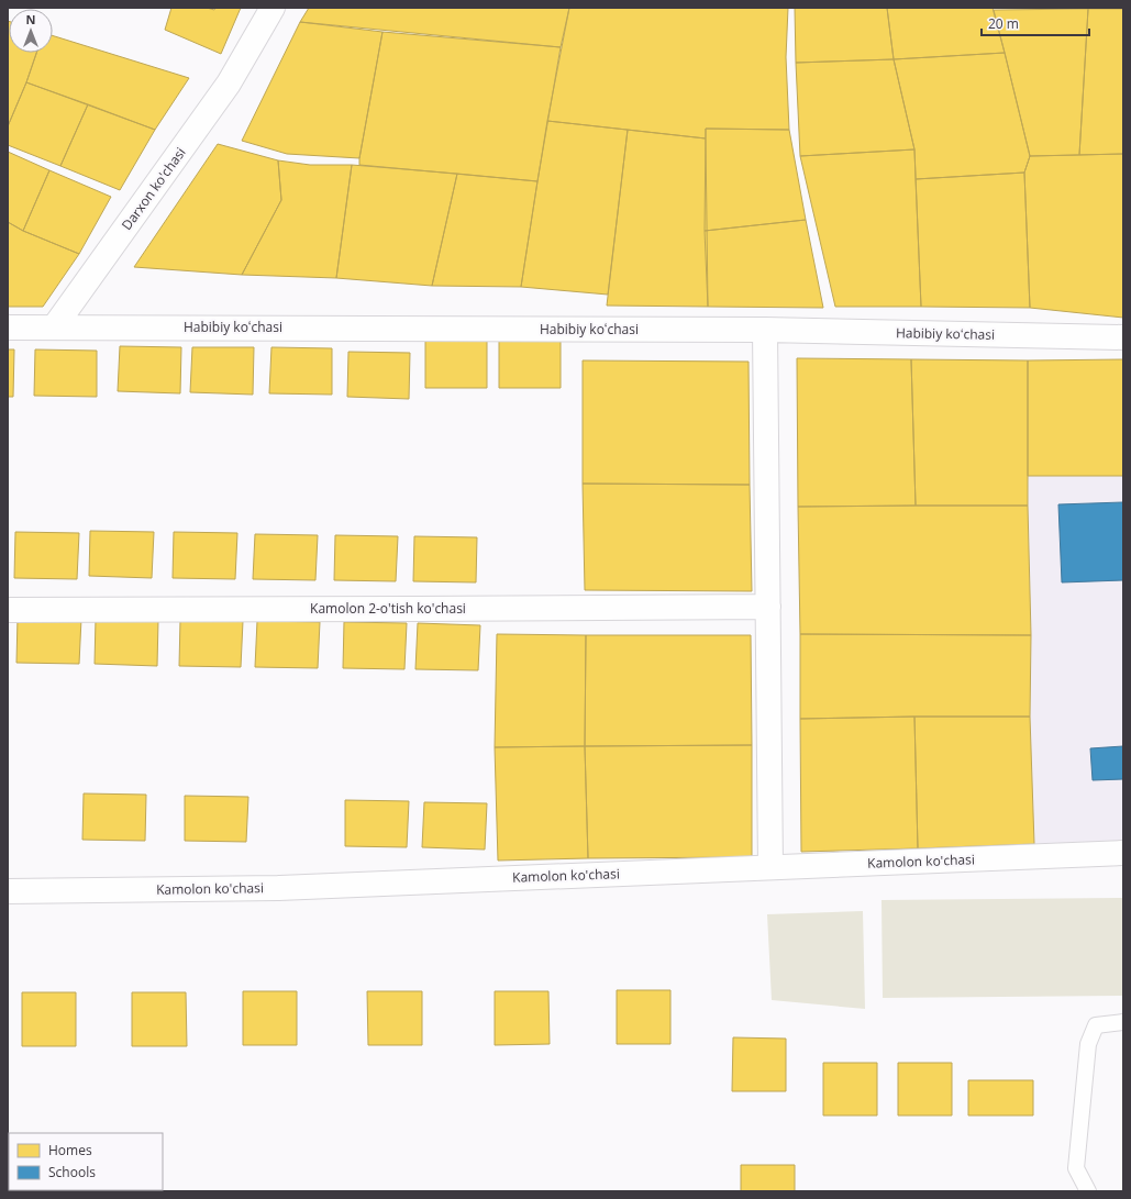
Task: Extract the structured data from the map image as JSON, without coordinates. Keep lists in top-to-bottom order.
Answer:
{
  "streets": {
    "street": [
      "Darxon ko'chasi",
      "Habibiy koʻchasi",
      "Kamolon 2-o'tish ko'chasi",
      "Kamolon ko'chasi"
    ]
  },
  "crossings": [
    ["Darxon ko'chasi", "Habibiy koʻchasi"]
  ],
  "legend": ["Homes", "Schools"],
  "scale_bar": "20 m",
  "north": "top"
}
